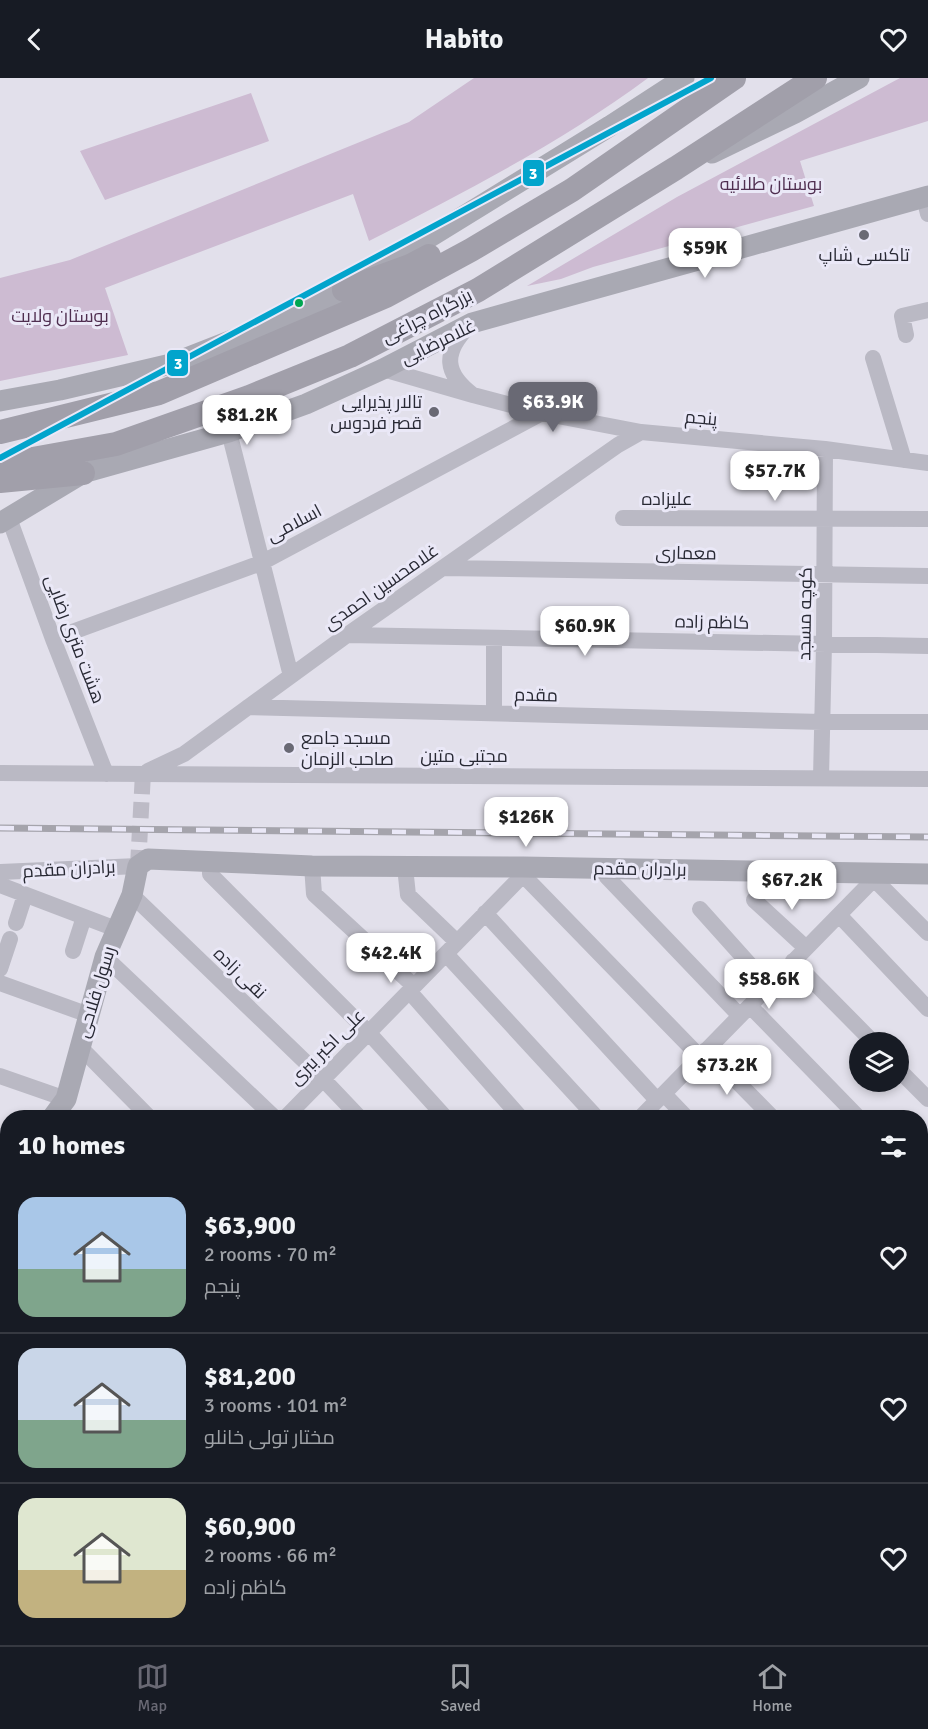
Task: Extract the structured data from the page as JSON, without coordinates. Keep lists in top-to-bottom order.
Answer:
{
  "streets": {
    "highway": ["بزرگراه چراغی"],
    "main road": ["غلامرضایی", "برادران مقدم", "رسول فلاحی"],
    "street": [
      "پنجم",
      "علیزاده",
      "اسلامی",
      "معماری",
      "غلامحسین احمدی",
      "کوچه مسجد",
      "کاظم زاده",
      "هشت متری رضایی",
      "مقدم",
      "مجتبی متین",
      "نقی زاده",
      "علی اکبر ببری"
    ]
  },
  "crossings": [
    ["غلامرضایی", "پنجم"],
    ["غلامرضایی", "هشت متری رضایی"],
    ["پنجم", "اسلامی"],
    ["پنجم", "غلامحسین احمدی"],
    ["پنجم", "کوچه مسجد"],
    ["علیزاده", "کوچه مسجد"],
    ["اسلامی", "هشت متری رضایی"],
    ["معماری", "غلامحسین احمدی"],
    ["معماری", "کوچه مسجد"],
    ["غلامحسین احمدی", "کاظم زاده"],
    ["غلامحسین احمدی", "مقدم"],
    ["غلامحسین احمدی", "مجتبی متین"],
    ["کوچه مسجد", "کاظم زاده"],
    ["کوچه مسجد", "مقدم"],
    ["کوچه مسجد", "مجتبی متین"],
    ["هشت متری رضایی", "مجتبی متین"],
    ["برادران مقدم", "رسول فلاحی"],
    ["برادران مقدم", "علی اکبر ببری"],
    ["نقی زاده", "رسول فلاحی"],
    ["نقی زاده", "علی اکبر ببری"]
  ],
  "parks": ["بوستان طلائیه", "بوستان ولایت"],
  "places": ["تاکسی شاپ", "تالار پذیرایی قصر فردوس", "مسجد جامع صاحب الزمان"],
  "lines": ["metro line 3"],
  "page": {
    "header": "Habito",
    "price": [
      "$59K",
      "$63.9K",
      "$81.2K",
      "$57.7K",
      "$60.9K",
      "$126K",
      "$67.2K",
      "$42.4K",
      "$58.6K",
      "$73.2K"
    ],
    "heading": "10 homes",
    "list": [
      {
        "name": "$63,900",
        "note": "2 rooms · 70 m² · پنجم"
      },
      {
        "name": "$81,200",
        "note": "3 rooms · 101 m² · مختار تولی خانلو"
      },
      {
        "name": "$60,900",
        "note": "2 rooms · 66 m² · کاظم زاده"
      }
    ],
    "tabs": ["Map", "Saved", "Home"]
  }
}
